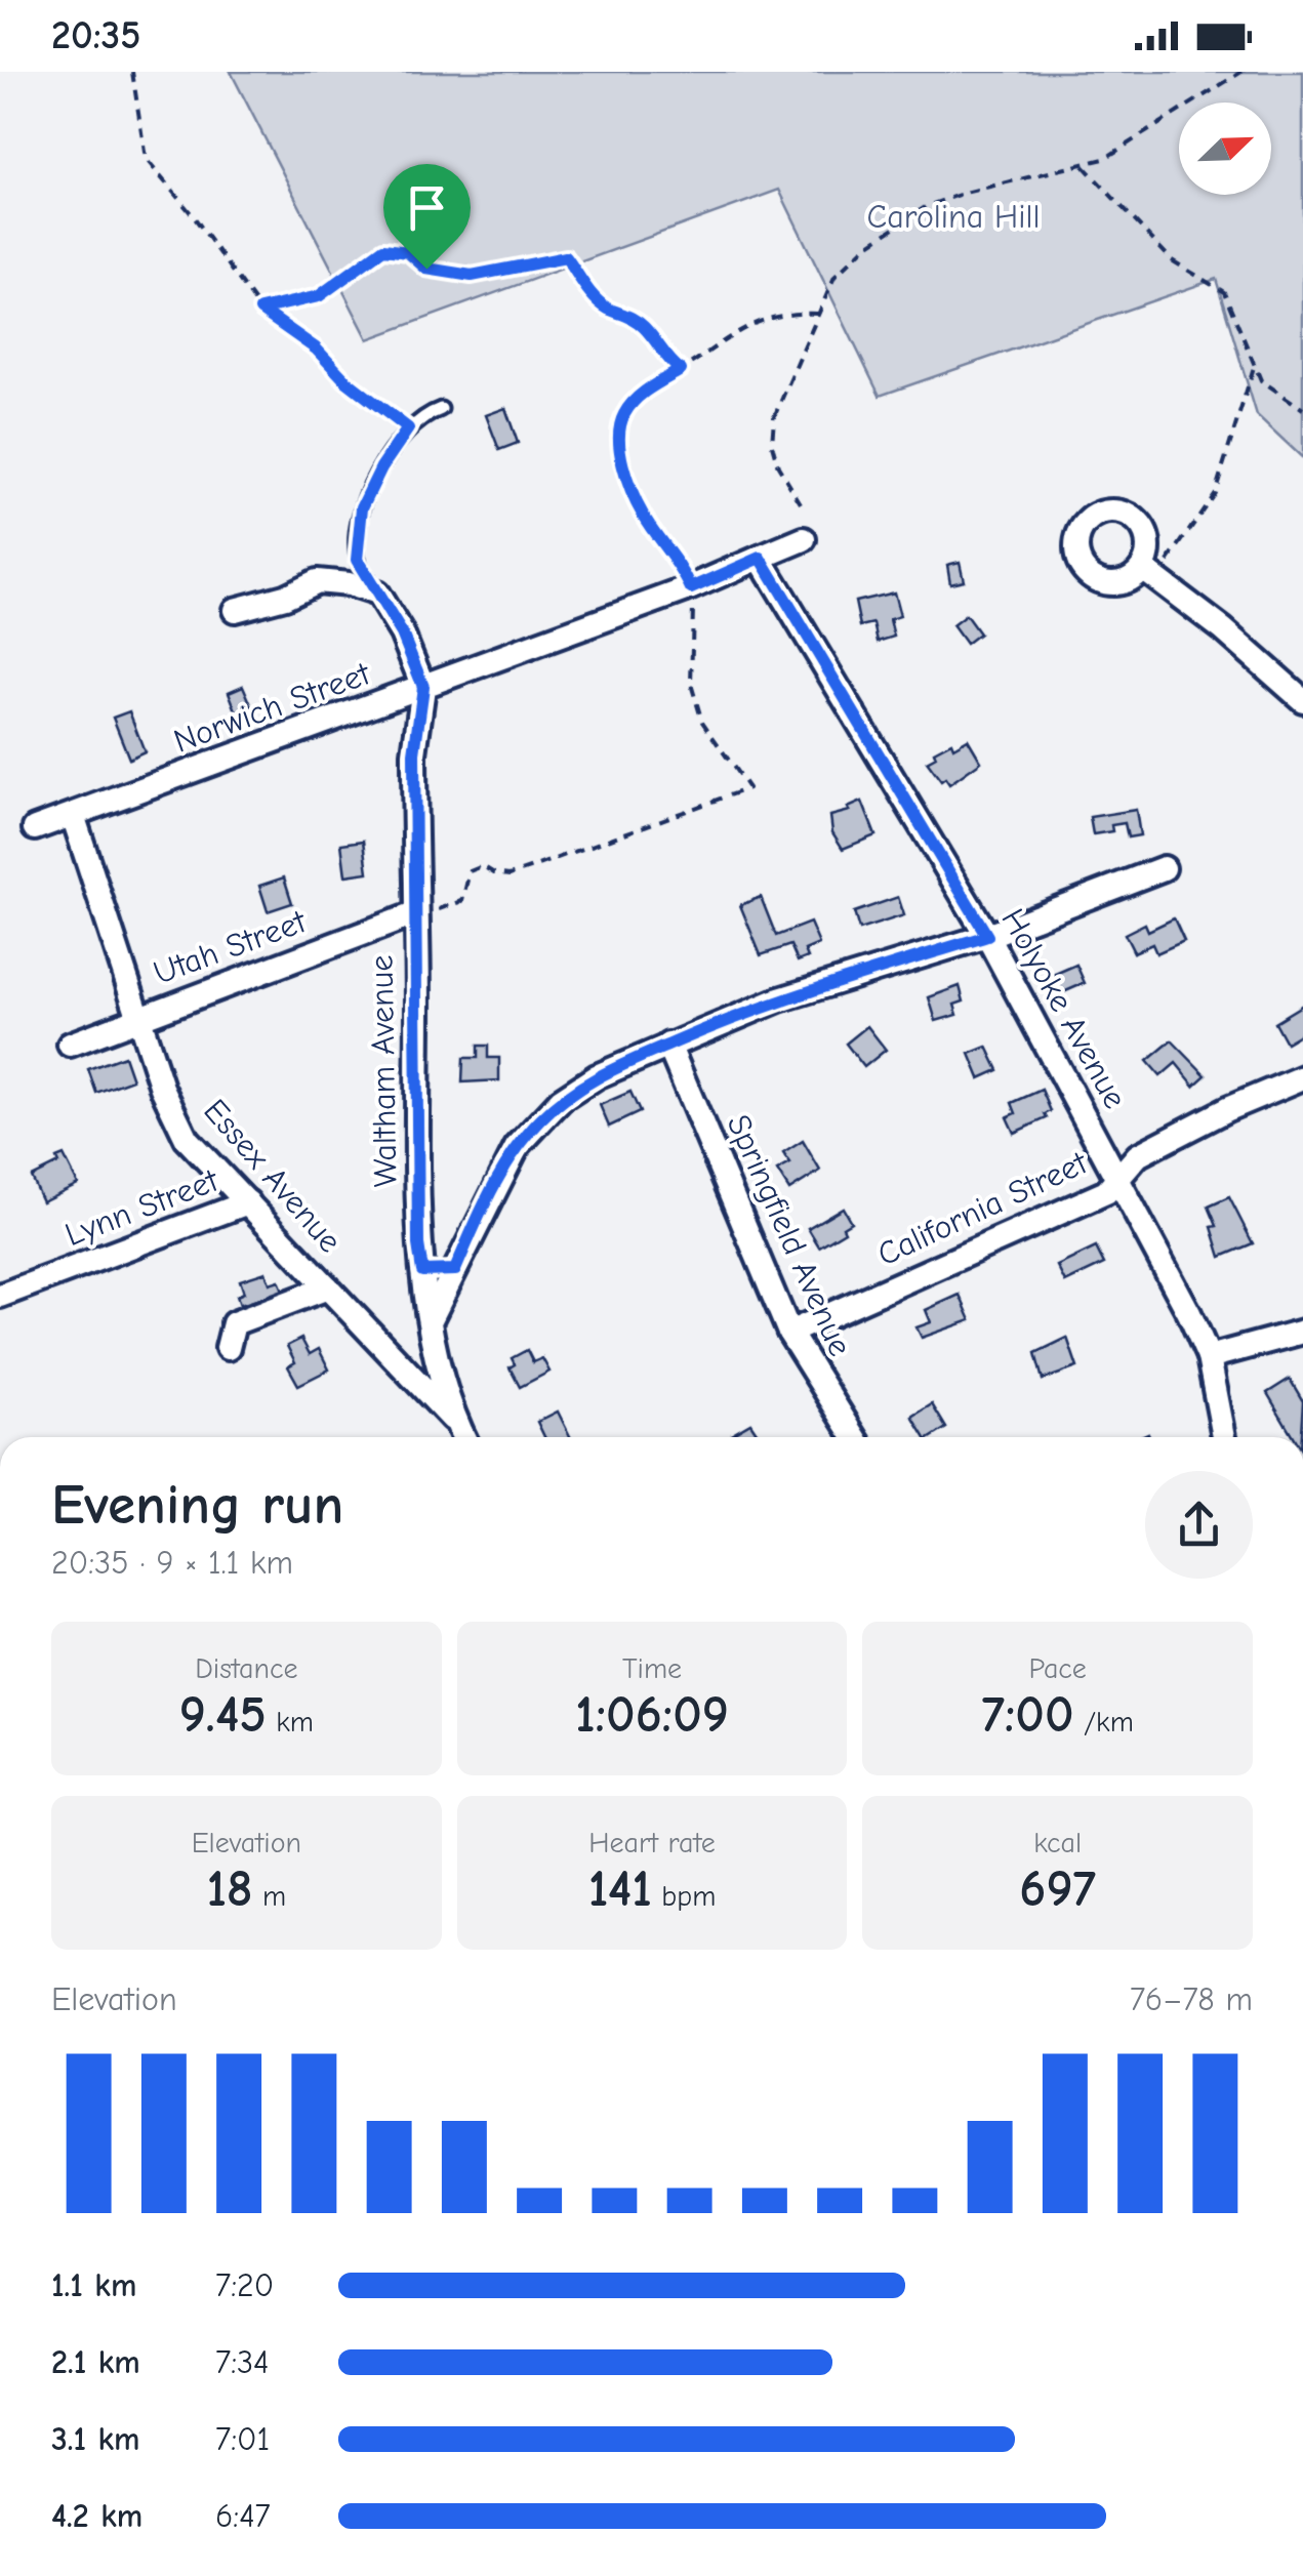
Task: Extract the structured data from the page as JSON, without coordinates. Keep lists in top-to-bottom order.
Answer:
{
  "streets": {
    "street": [
      "Norwich Street",
      "Utah Street",
      "Holyoke Avenue",
      "Waltham Avenue",
      "Essex Avenue",
      "Lynn Street",
      "California Street",
      "Springfield Avenue"
    ]
  },
  "crossings": [
    ["Norwich Street", "Holyoke Avenue"],
    ["Norwich Street", "Waltham Avenue"],
    ["Norwich Street", "Essex Avenue"],
    ["Utah Street", "Waltham Avenue"],
    ["Utah Street", "Essex Avenue"],
    ["Holyoke Avenue", "California Street"],
    ["Waltham Avenue", "Essex Avenue"],
    ["Essex Avenue", "Lynn Street"],
    ["California Street", "Springfield Avenue"]
  ],
  "parks": ["Carolina Hill"],
  "north": "top right",
  "page": {
    "status": "20:35",
    "heading": ["Evening run", "20:35 · 9 × 1.1 km"],
    "stats": [
      ["Distance", "9.45 km"],
      ["Time", "1:06:09"],
      ["Pace", "7:00 /km"],
      ["Elevation", "18 m"],
      ["Heart rate", "141 bpm"],
      ["kcal", "697"]
    ],
    "chart": ["Elevation", "76–78 m"],
    "list": [
      {
        "name": "1.1 km",
        "note": "7:20"
      },
      {
        "name": "2.1 km",
        "note": "7:34"
      },
      {
        "name": "3.1 km",
        "note": "7:01"
      },
      {
        "name": "4.2 km",
        "note": "6:47"
      }
    ]
  }
}
